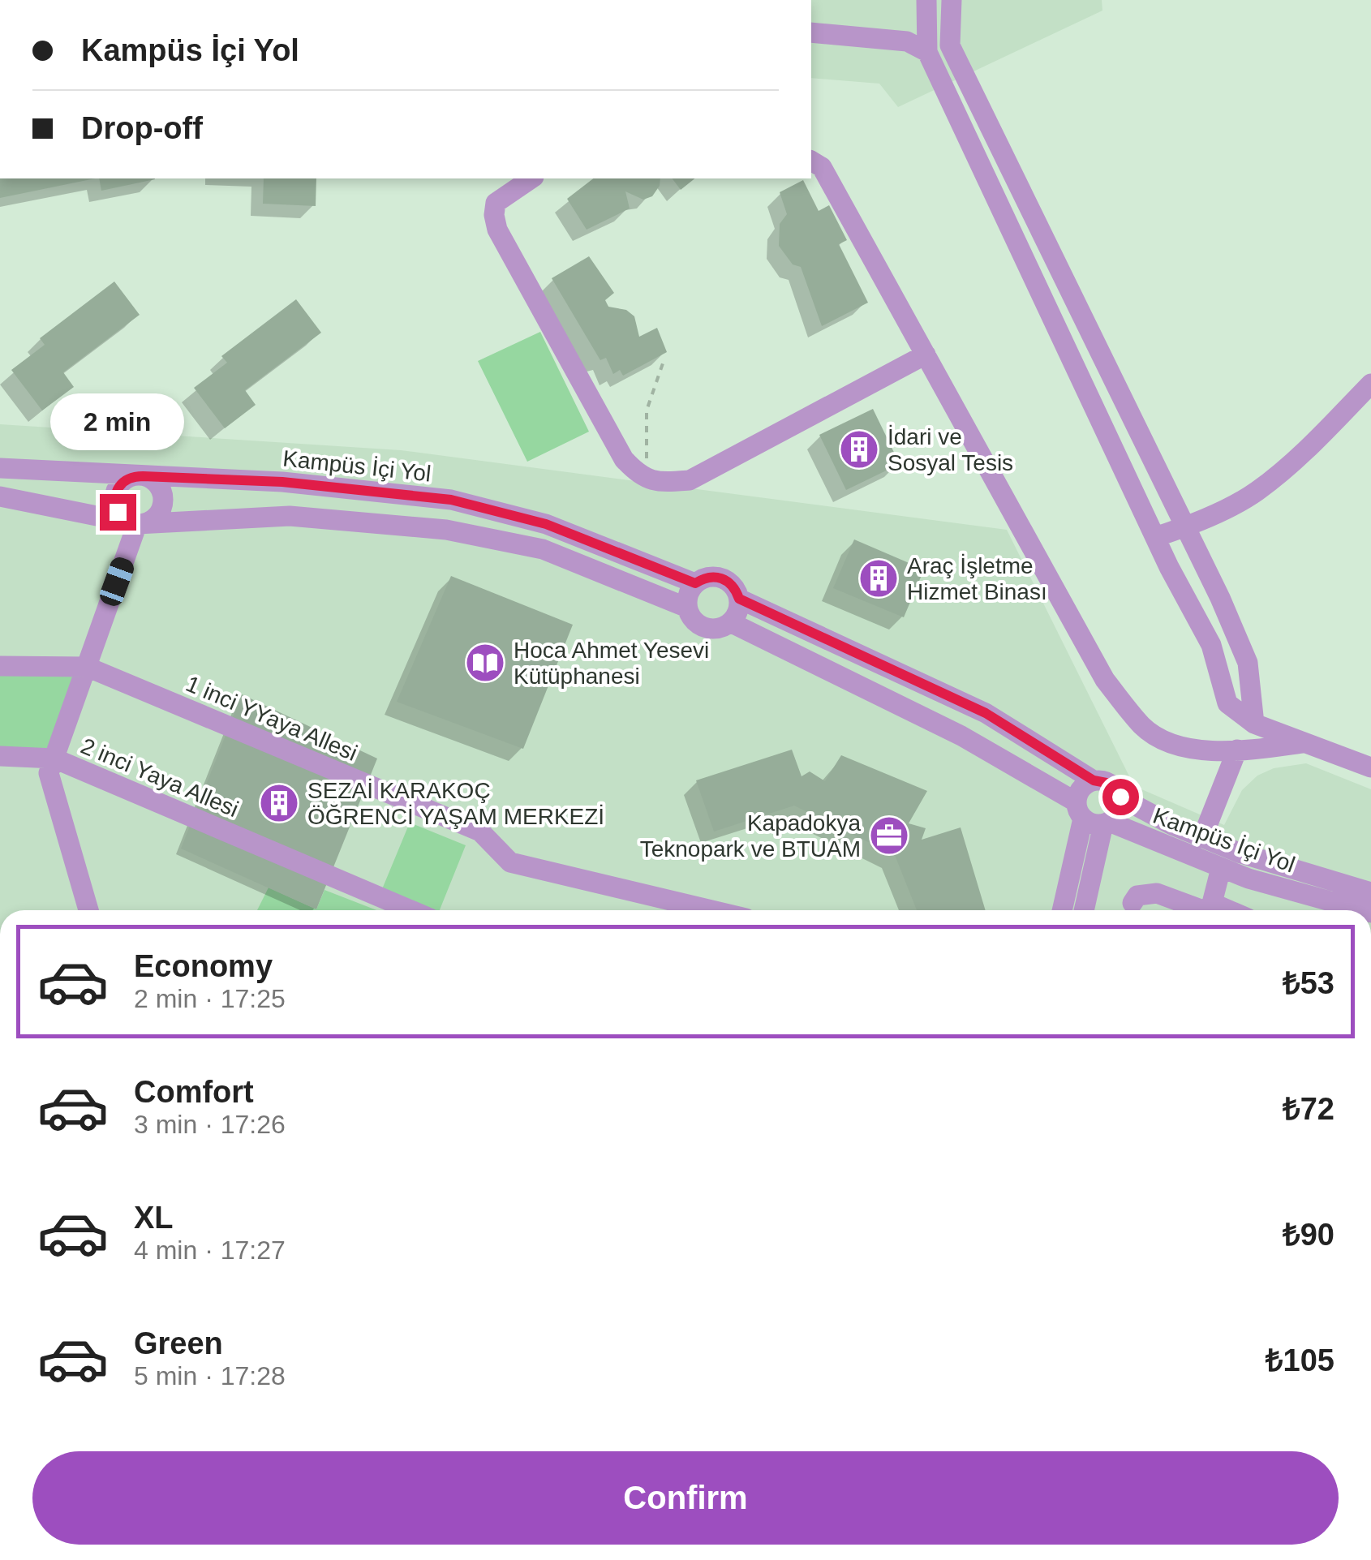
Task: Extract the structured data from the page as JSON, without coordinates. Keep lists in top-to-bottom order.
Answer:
{
  "streets": {
    "street": ["Kampüs İçi Yol", "1 inci YYaya Allesi", "2 inci Yaya Allesi"]
  },
  "places": {
    "building": ["İdari ve Sosyal Tesis", "Araç İşletme Hizmet Binası", "SEZAİ KARAKOÇ ÖĞRENCİ YAŞAM MERKEZİ"],
    "library": ["Hoca Ahmet Yesevi Kütüphanesi"],
    "office": ["Kapadokya Teknopark ve BTUAM"]
  },
  "page": {
    "banner": ["Kampüs İçi Yol", "Drop-off"],
    "bubble": "2 min",
    "list": [
      {
        "name": "Economy",
        "note": "2 min · 17:25",
        "value": "₺53"
      },
      {
        "name": "Comfort",
        "note": "3 min · 17:26",
        "value": "₺72"
      },
      {
        "name": "XL",
        "note": "4 min · 17:27",
        "value": "₺90"
      },
      {
        "name": "Green",
        "note": "5 min · 17:28",
        "value": "₺105"
      }
    ],
    "buttons": "Confirm"
  }
}
